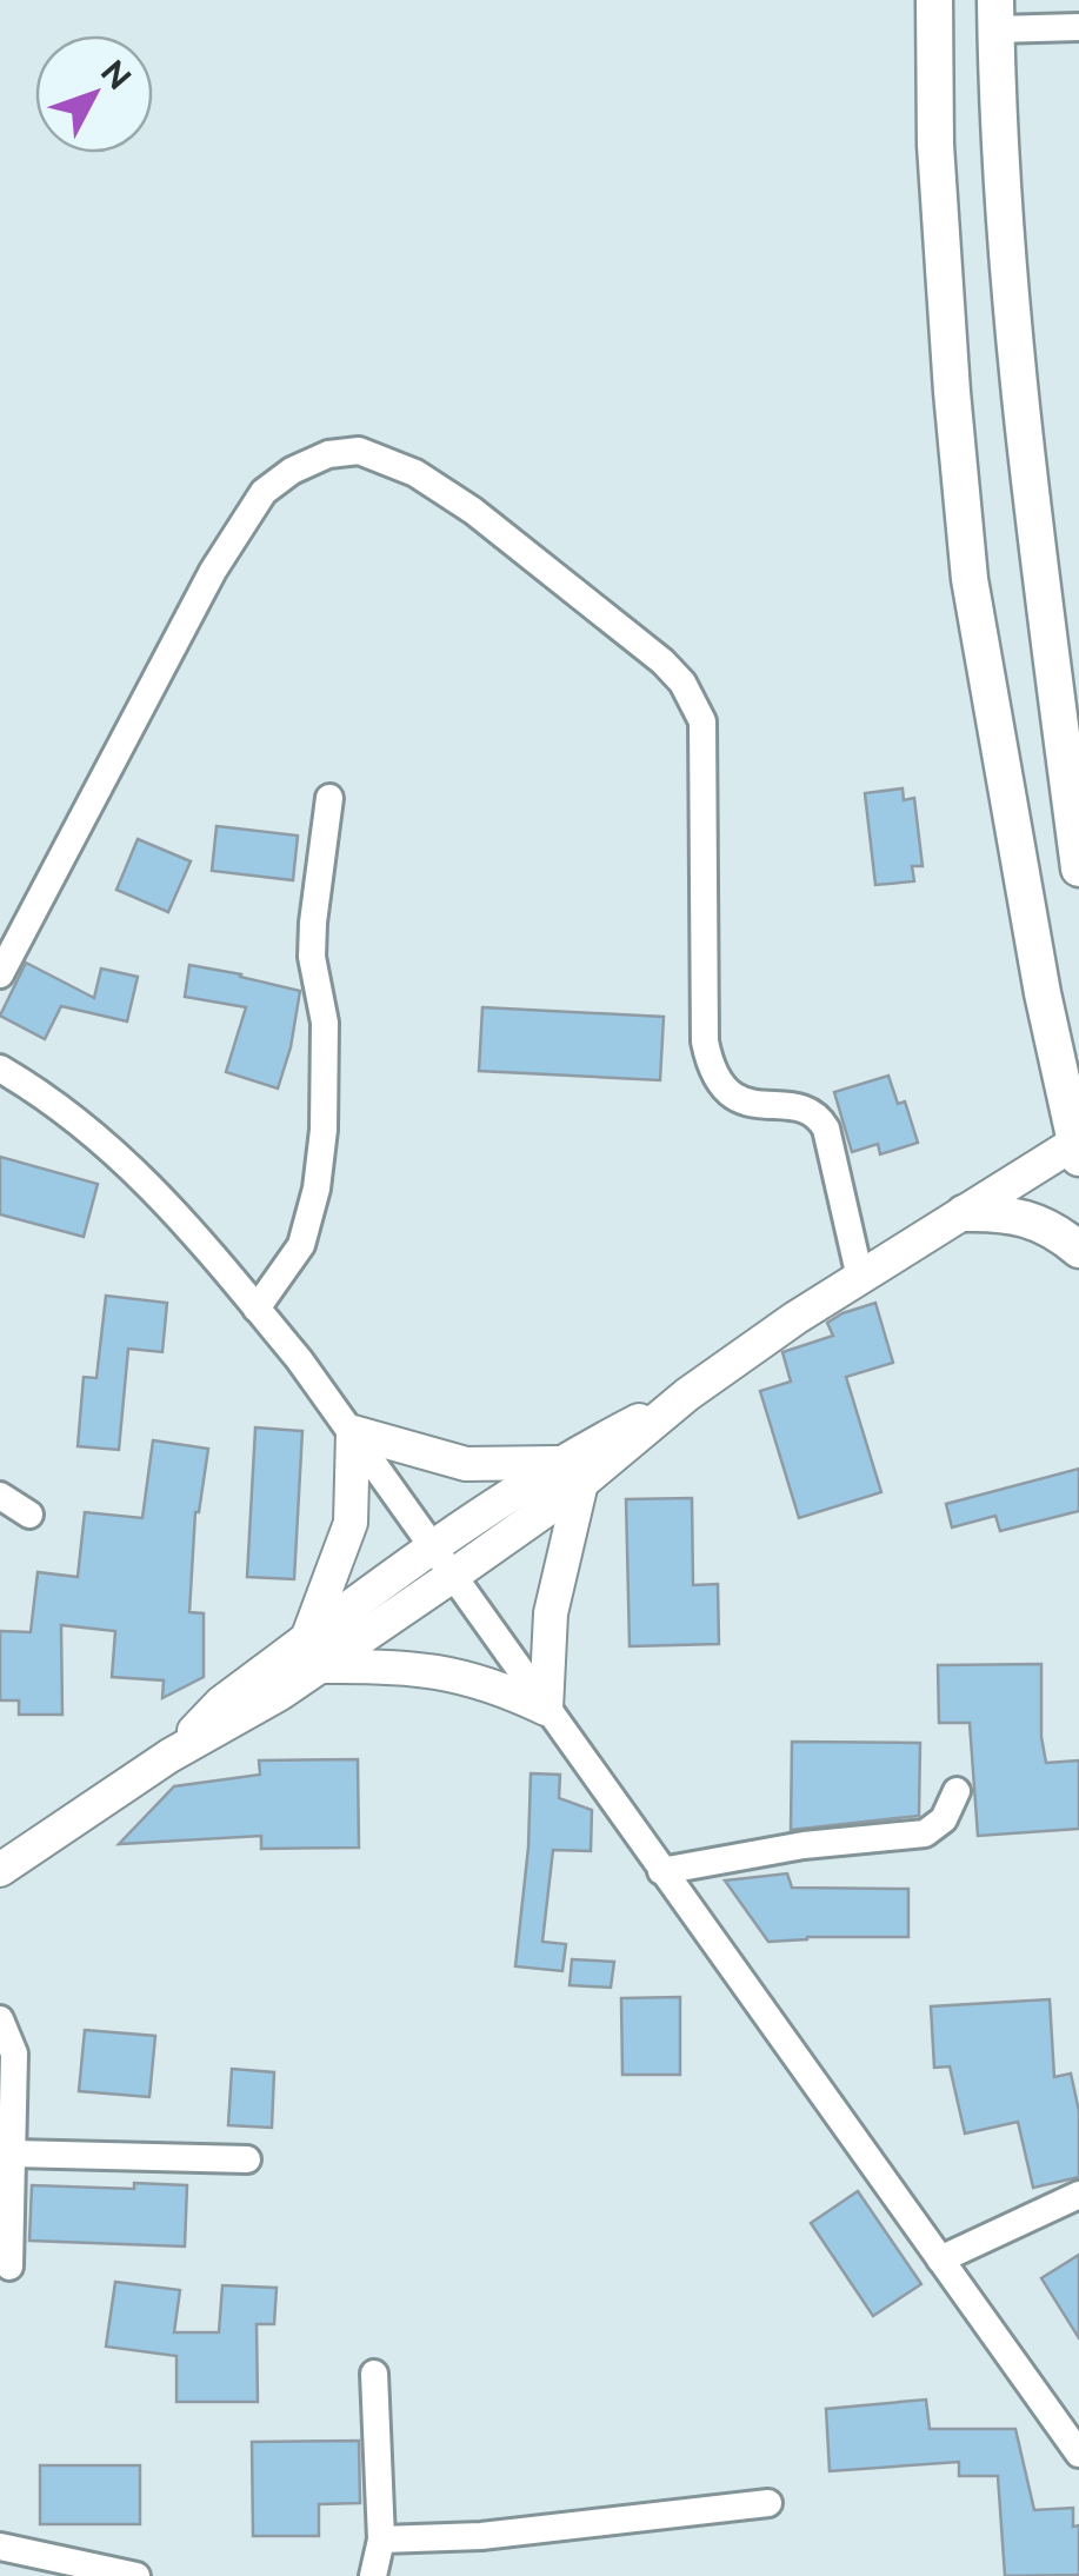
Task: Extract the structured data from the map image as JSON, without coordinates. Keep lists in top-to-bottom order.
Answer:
{
  "north": "top right"
}
